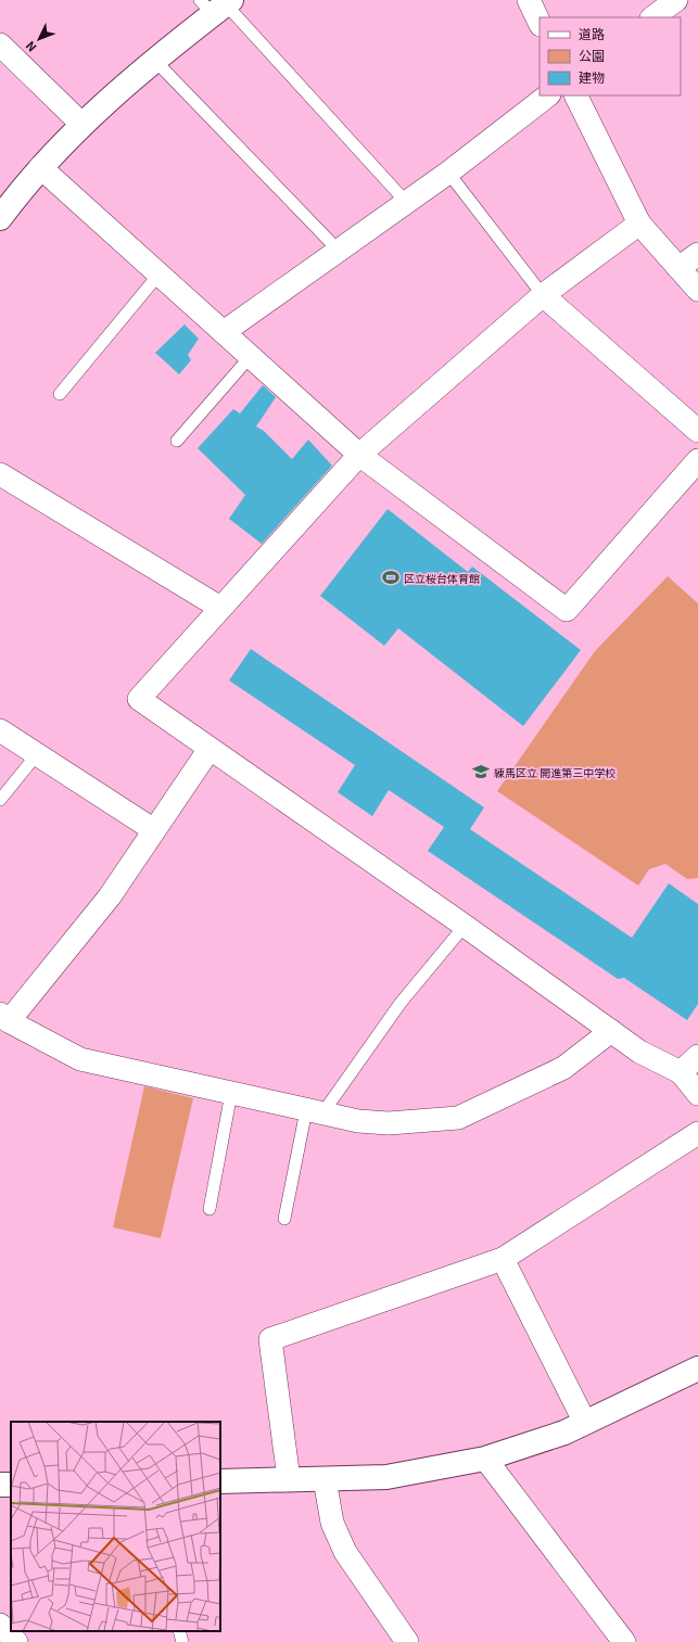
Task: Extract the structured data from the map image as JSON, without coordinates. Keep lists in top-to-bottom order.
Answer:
{
  "places": {
    "sports": ["区立桜台体育館"],
    "school or university": ["練馬区立 開進第三中学校"]
  },
  "legend": ["道路", "公園", "建物"],
  "north": "bottom left"
}
